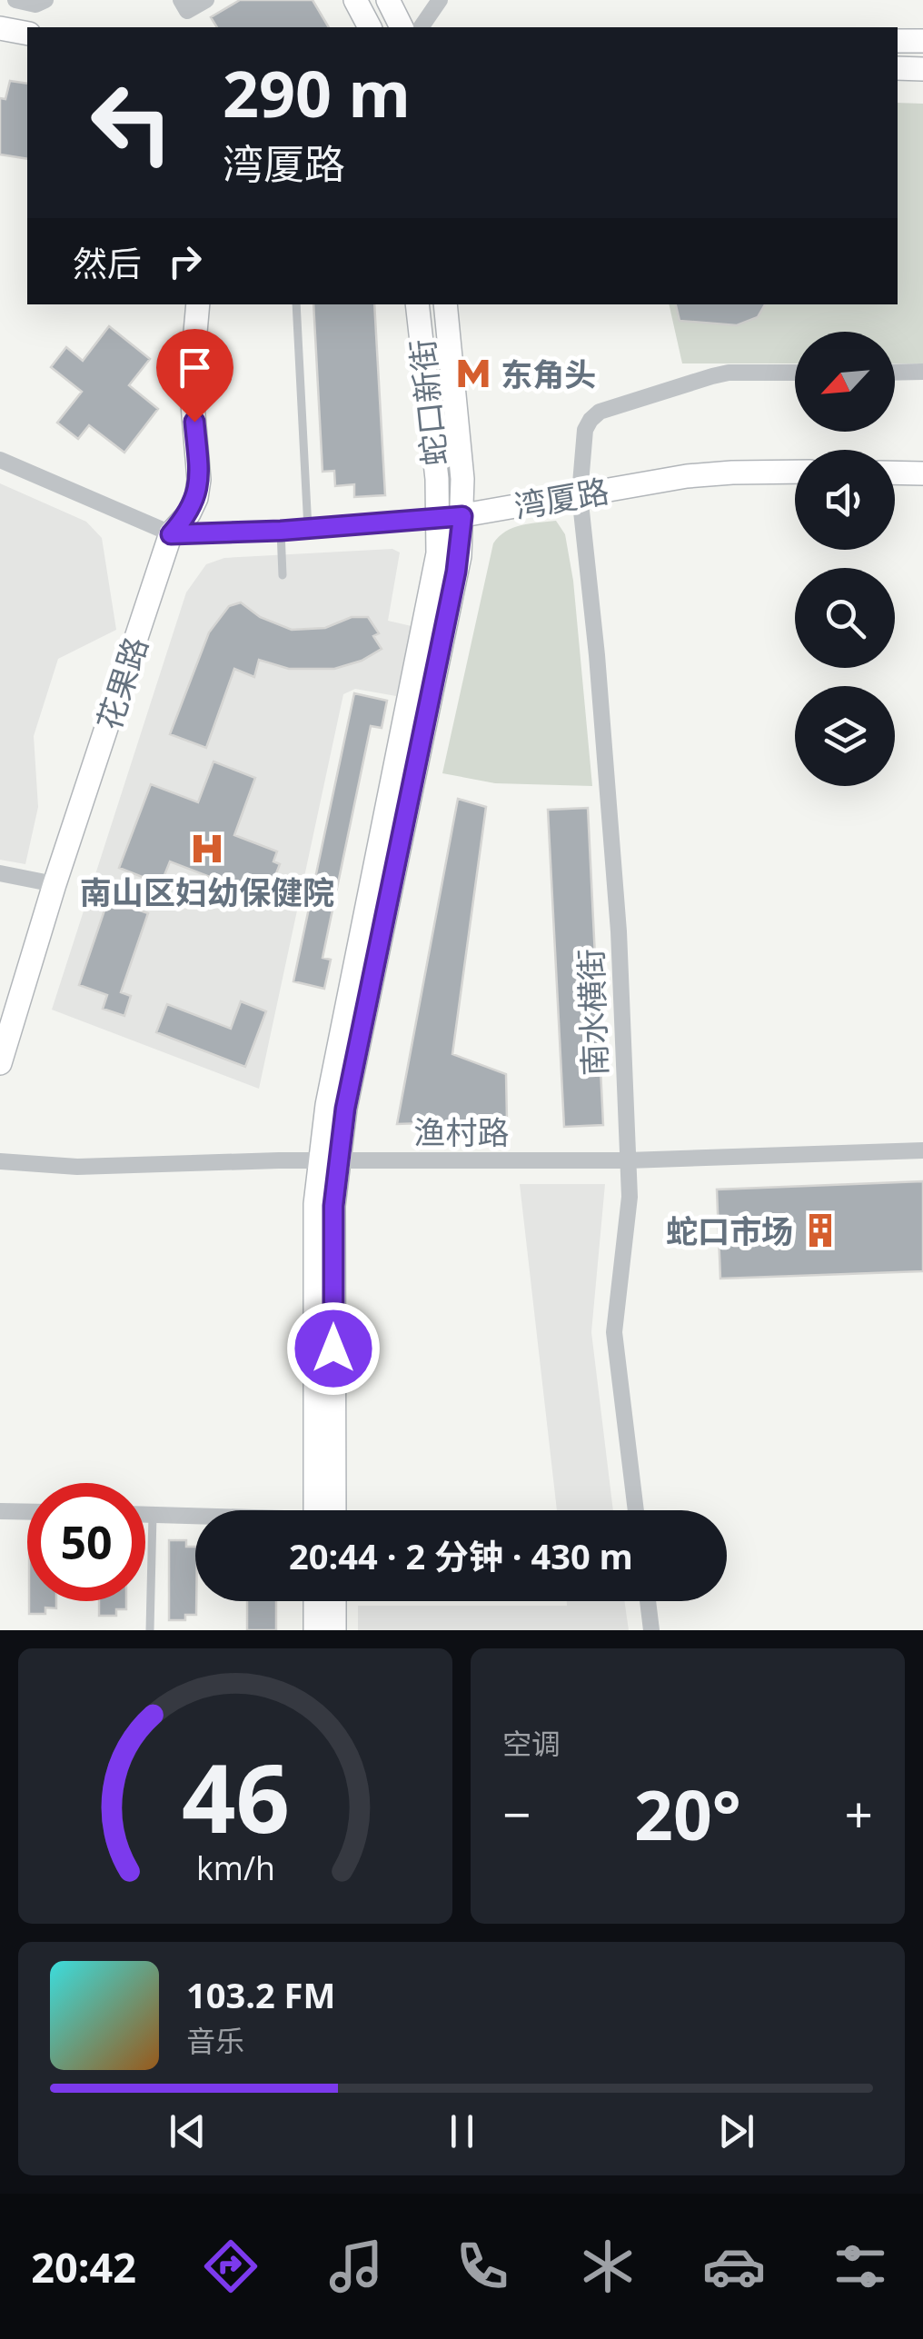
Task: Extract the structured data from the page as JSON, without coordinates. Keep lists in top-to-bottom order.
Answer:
{
  "streets": {
    "main road": ["蛇口新街", "湾厦路", "花果路"],
    "street": ["南水横街", "渔村路"]
  },
  "crossings": [
    ["蛇口新街", "湾厦路"],
    ["蛇口新街", "渔村路"],
    ["湾厦路", "花果路"],
    ["湾厦路", "南水横街"],
    ["南水横街", "渔村路"]
  ],
  "places": {
    "metro station": ["东角头"],
    "hospital": ["南山区妇幼保健院"],
    "building": ["蛇口市场"]
  },
  "north": "bottom left",
  "page": {
    "turn": ["290 m", "湾厦路"],
    "then": "然后",
    "limit": "50",
    "trip": "20:44 · 2 分钟 · 430 m",
    "tile": "空调",
    "heat": ["−", "20°", "+"],
    "song": ["103.2 FM", "音乐"],
    "tabs": "20:42",
    "gauge": ["46", "km/h"]
  }
}
